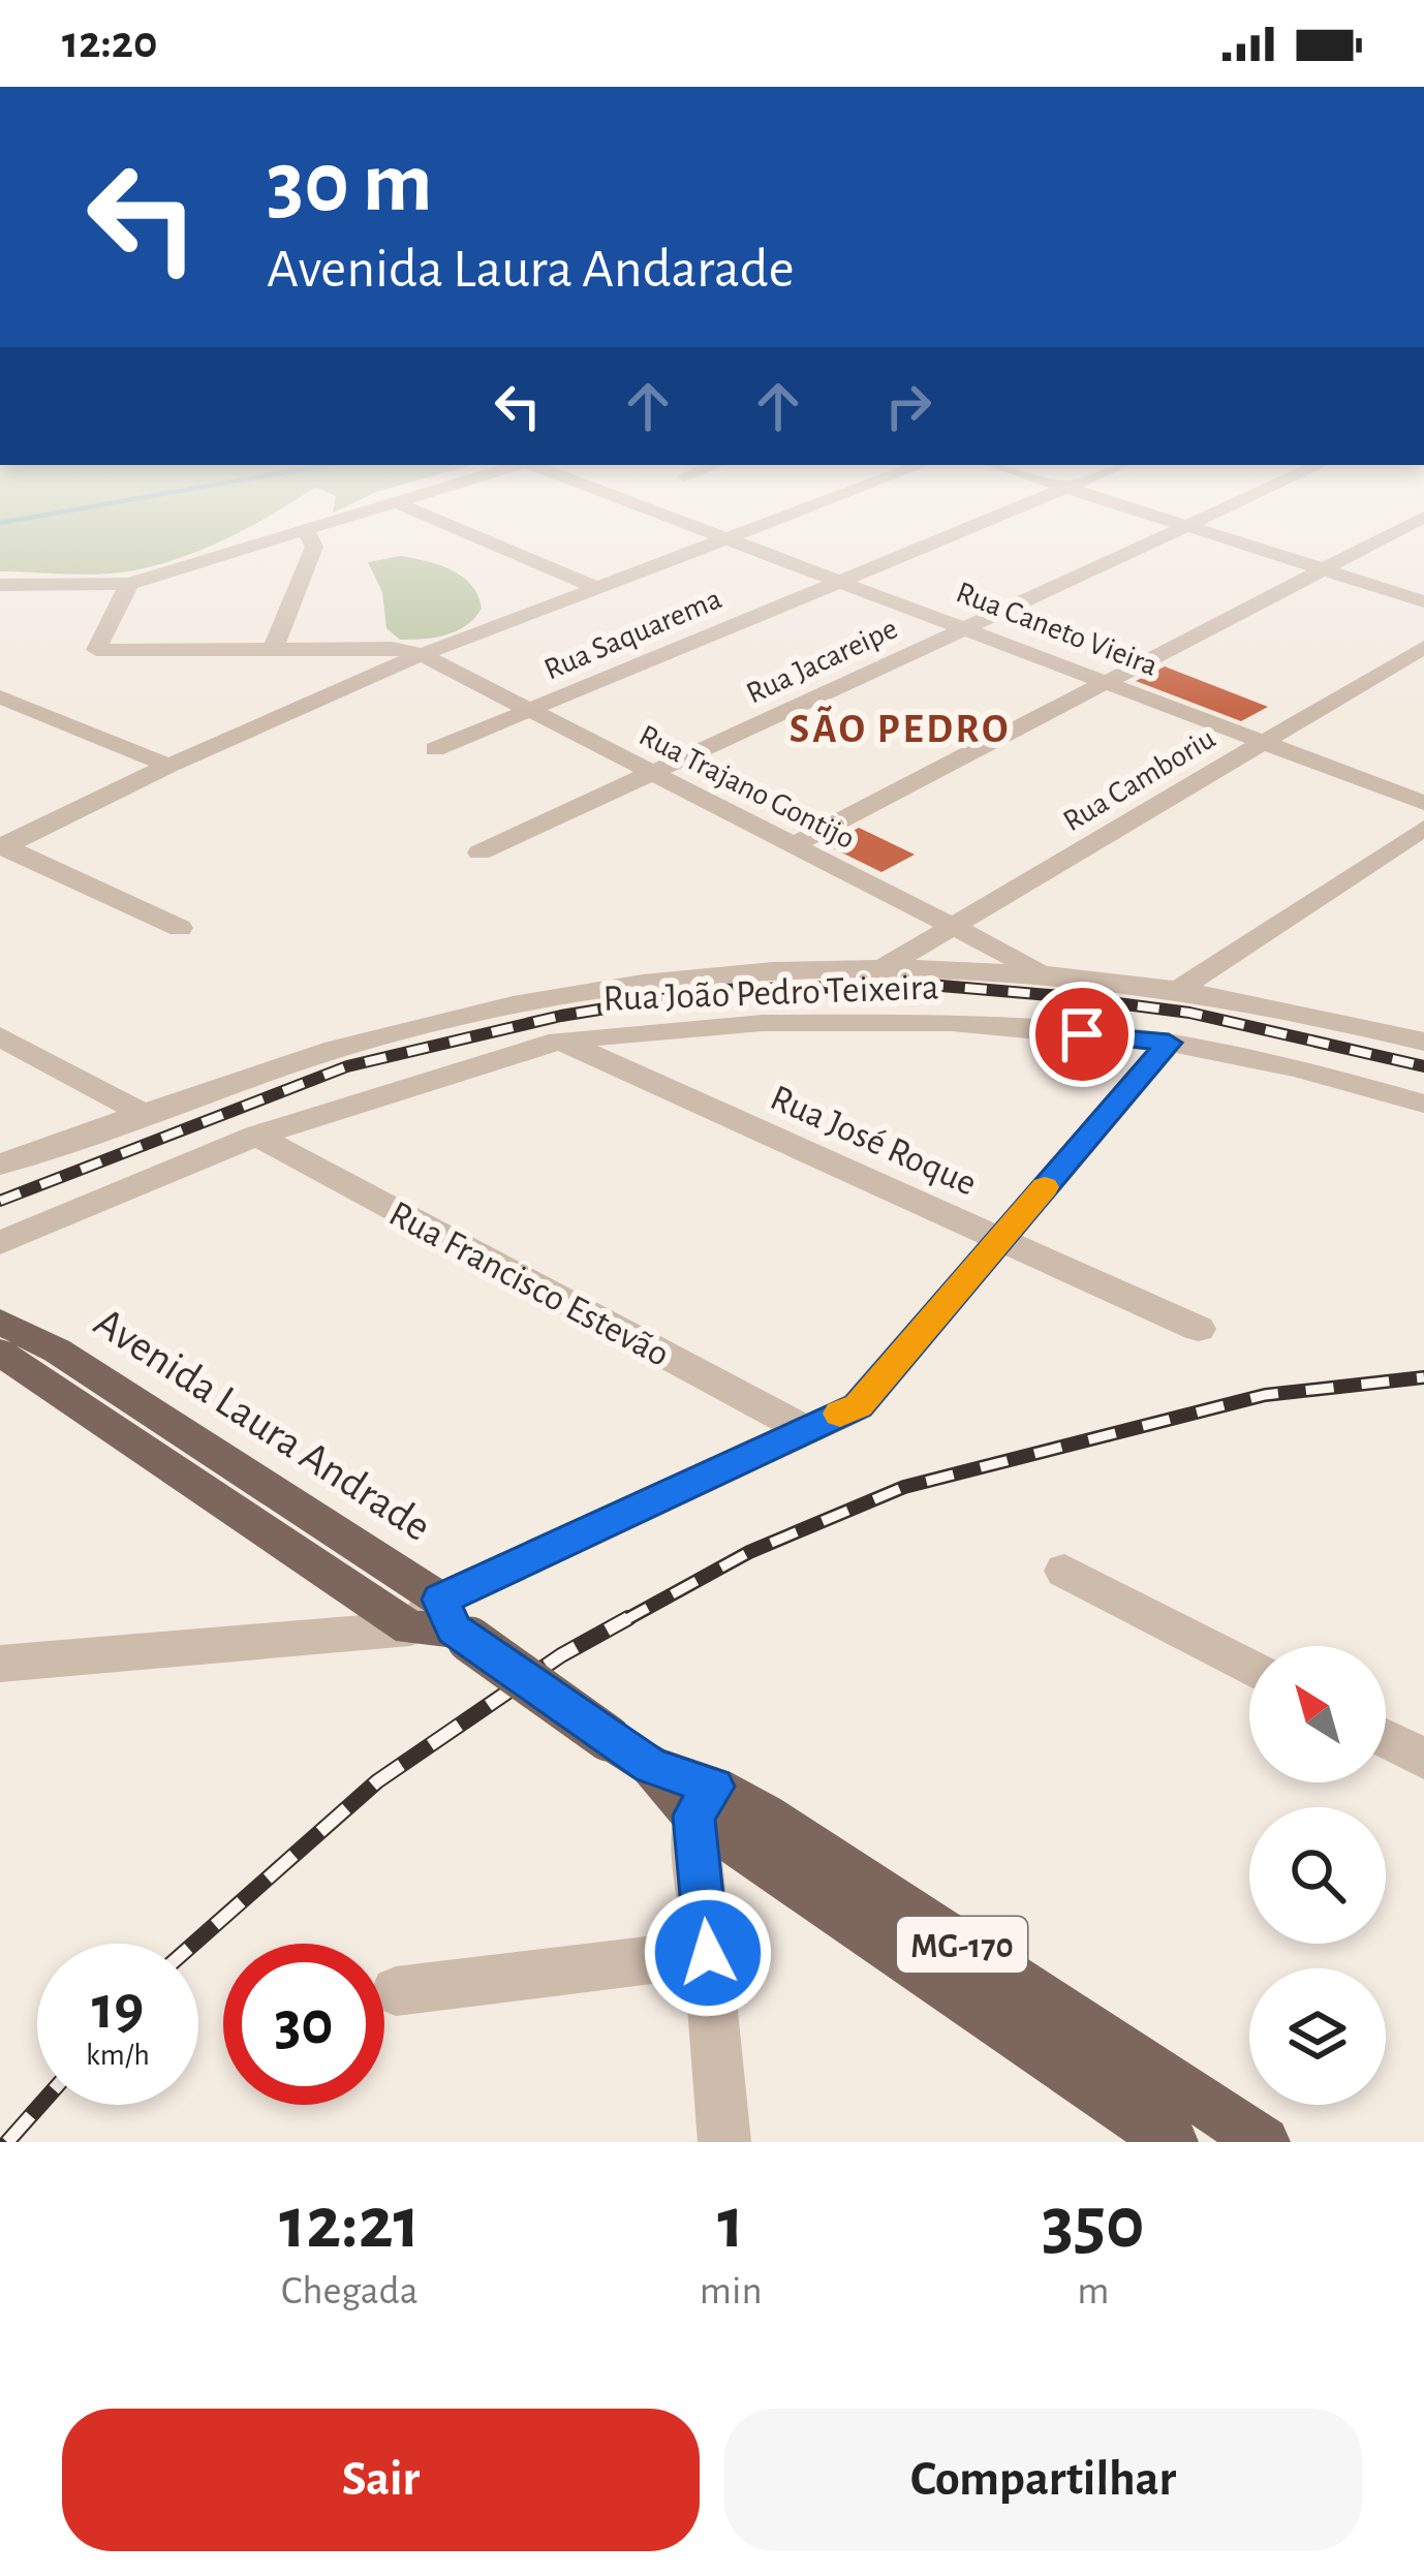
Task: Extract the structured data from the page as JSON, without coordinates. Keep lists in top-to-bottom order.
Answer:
{
  "streets": {
    "main road": ["Avenida Laura Andrade", "MG-170"],
    "street": [
      "Rua Caneto Vieira",
      "Rua Saquarema",
      "Rua Jacareipe",
      "Rua Camboriu",
      "Rua Trajano Gontijo",
      "Rua João Pedro Teixeira",
      "Rua José Roque",
      "Rua Francisco Estevão"
    ]
  },
  "crossings": [
    ["Rua Caneto Vieira", "Rua Saquarema"],
    ["Rua Caneto Vieira", "Rua Jacareipe"],
    ["Rua Caneto Vieira", "Rua Camboriu"],
    ["Rua Saquarema", "Rua Trajano Gontijo"],
    ["Rua Jacareipe", "Rua Trajano Gontijo"],
    ["Rua Camboriu", "Rua Trajano Gontijo"],
    ["Rua João Pedro Teixeira", "Rua José Roque"],
    ["Rua João Pedro Teixeira", "Rua Francisco Estevão"],
    ["Avenida Laura Andrade", "MG-170"]
  ],
  "districts": ["SÃO PEDRO"],
  "north": "top left",
  "page": {
    "status": "12:20",
    "turn": ["30 m", "Avenida Laura Andarade"],
    "speed": "19 km/h",
    "limit": "30",
    "eta": [
      "12:21",
      "Chegada",
      "1",
      "min",
      "350",
      "m"
    ],
    "buttons": ["Sair", "Compartilhar"]
  }
}
